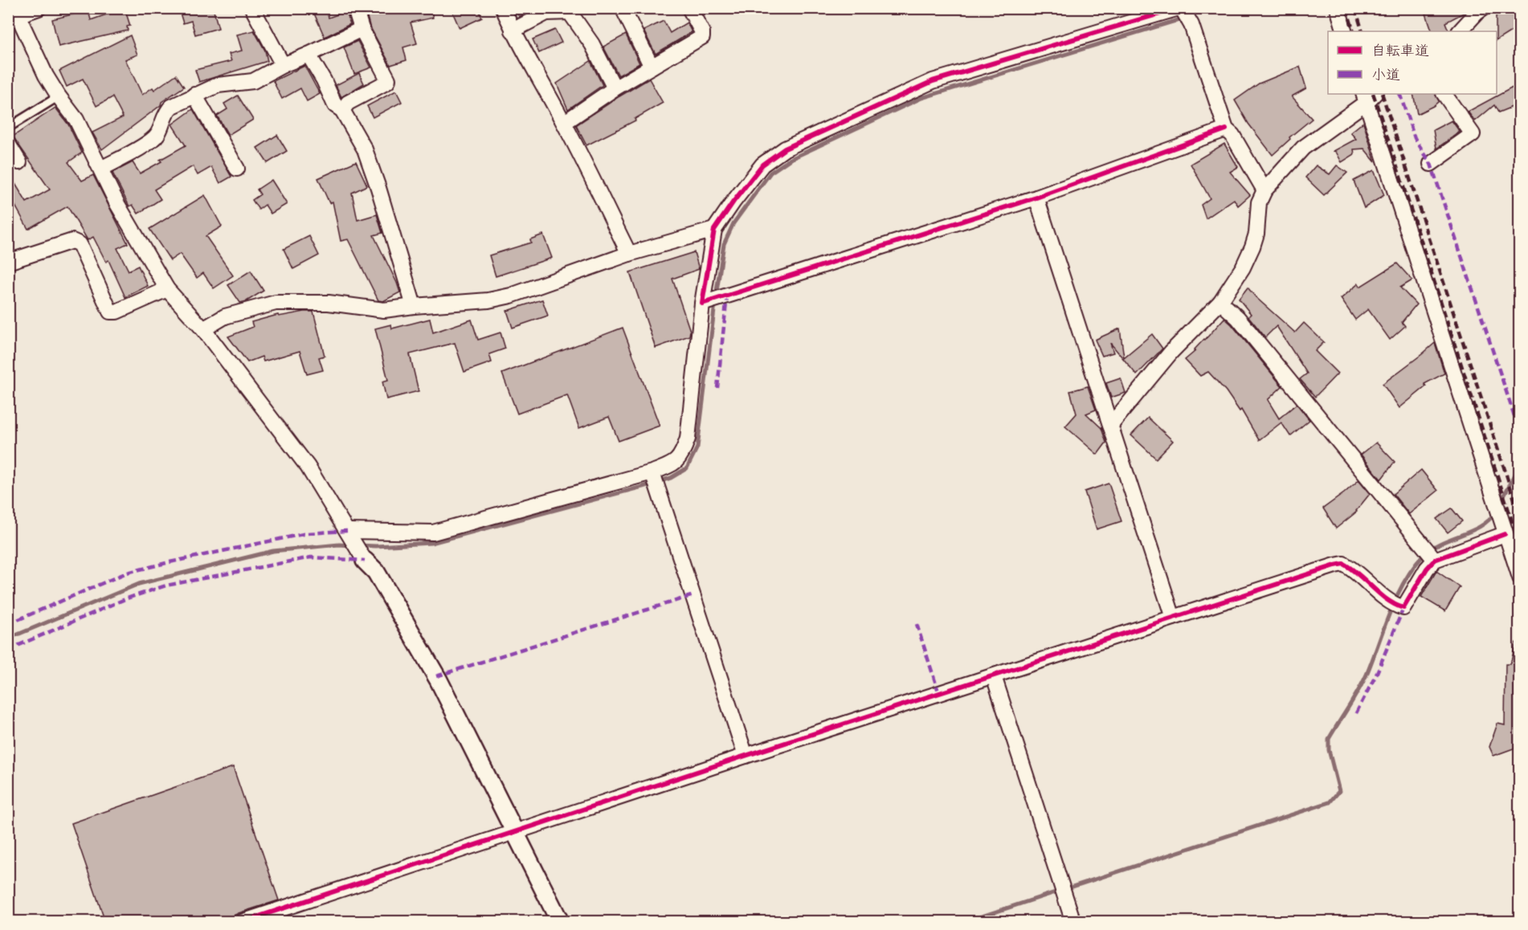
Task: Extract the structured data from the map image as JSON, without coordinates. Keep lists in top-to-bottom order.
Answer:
{
  "legend": ["自転車道", "小道"]
}
